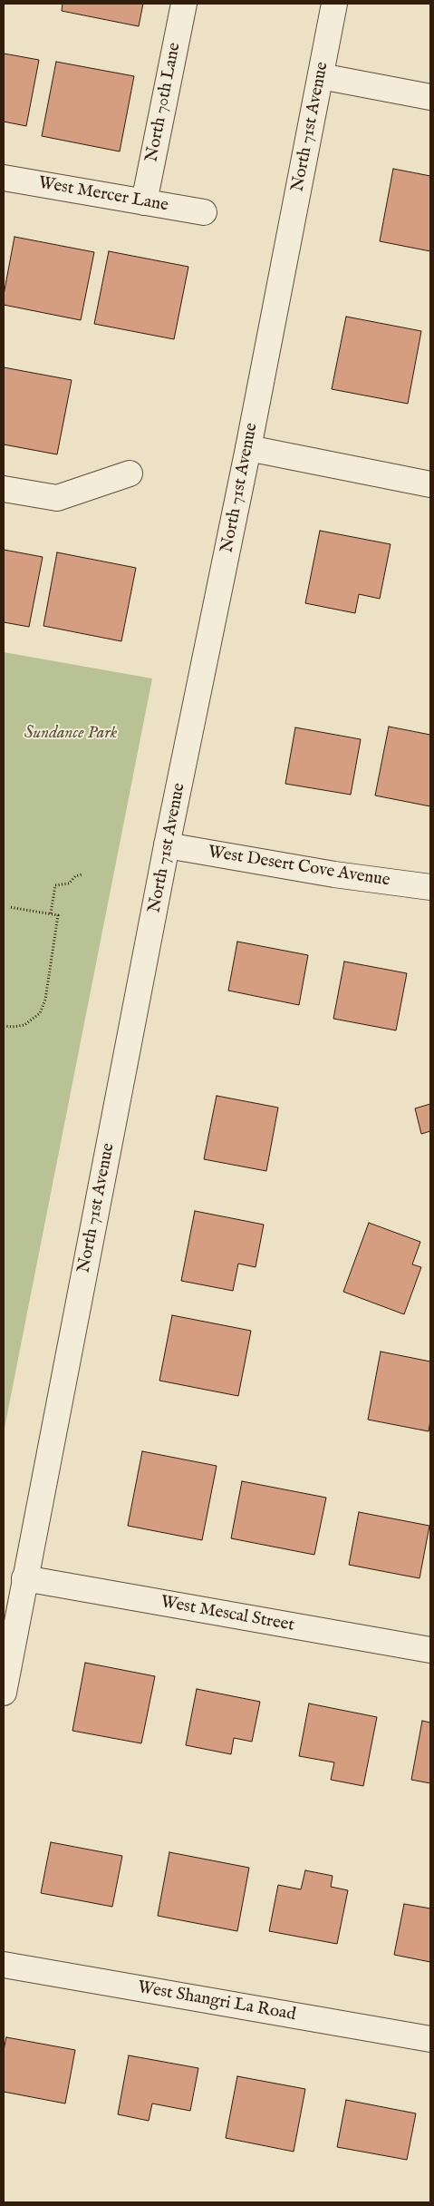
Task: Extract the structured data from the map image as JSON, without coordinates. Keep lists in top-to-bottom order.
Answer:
{
  "streets": {
    "street": [
      "North 70th Lane",
      "North 71st Avenue",
      "West Mercer Lane",
      "West Desert Cove Avenue",
      "West Mescal Street",
      "West Shangri La Road"
    ]
  },
  "crossings": [
    ["North 70th Lane", "West Mercer Lane"],
    ["North 71st Avenue", "West Desert Cove Avenue"],
    ["North 71st Avenue", "West Mescal Street"]
  ],
  "parks": ["Sundance Park"]
}
